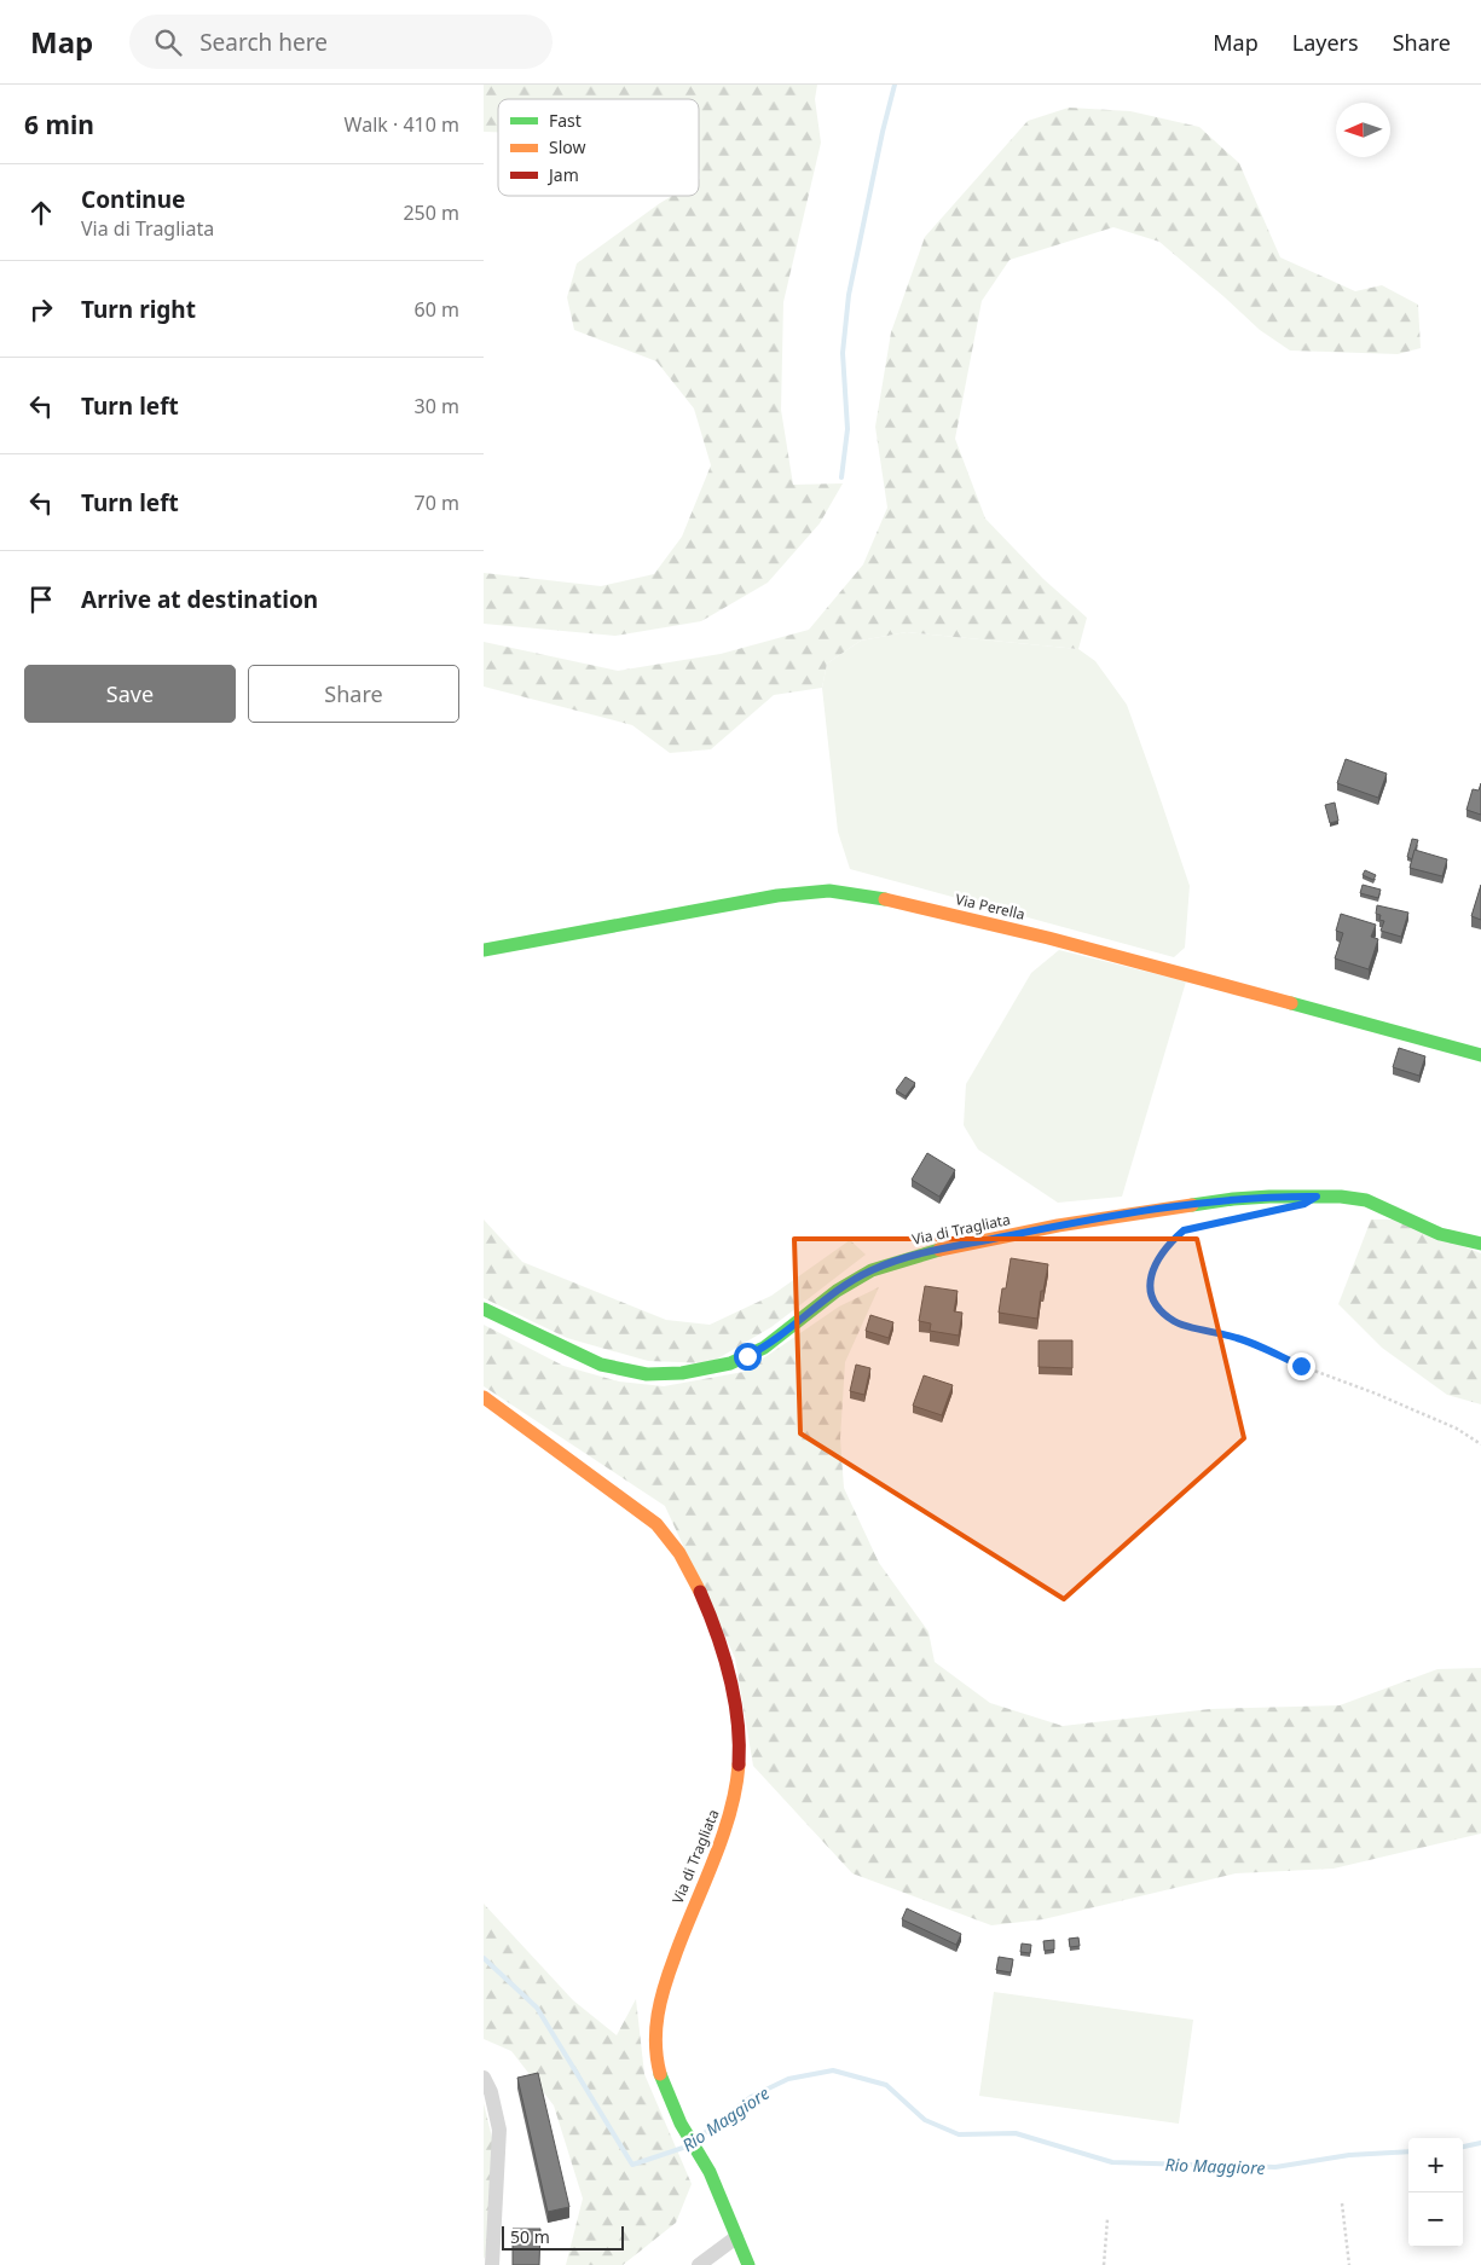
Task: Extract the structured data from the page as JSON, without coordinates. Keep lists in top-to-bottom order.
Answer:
{
  "streets": {
    "street": ["Via Perella", "Via di Tragliata"]
  },
  "water": ["Rio Maggiore"],
  "legend": ["Fast", "Slow", "Jam"],
  "scale_bar": "50 m",
  "north": "left",
  "page": {
    "header": "Map",
    "search": "Search here",
    "nav": ["Map", "Layers", "Share"],
    "heading": ["6 min", "Walk · 410 m"],
    "list": [
      ["Continue", "Via di Tragliata", "250 m"],
      ["Turn right", "60 m"],
      ["Turn left", "30 m"],
      ["Turn left", "70 m"],
      "Arrive at destination"
    ],
    "buttons": ["Save", "Share"],
    "map_buttons": ["+", "−"],
    "scale": "50 m"
  }
}
